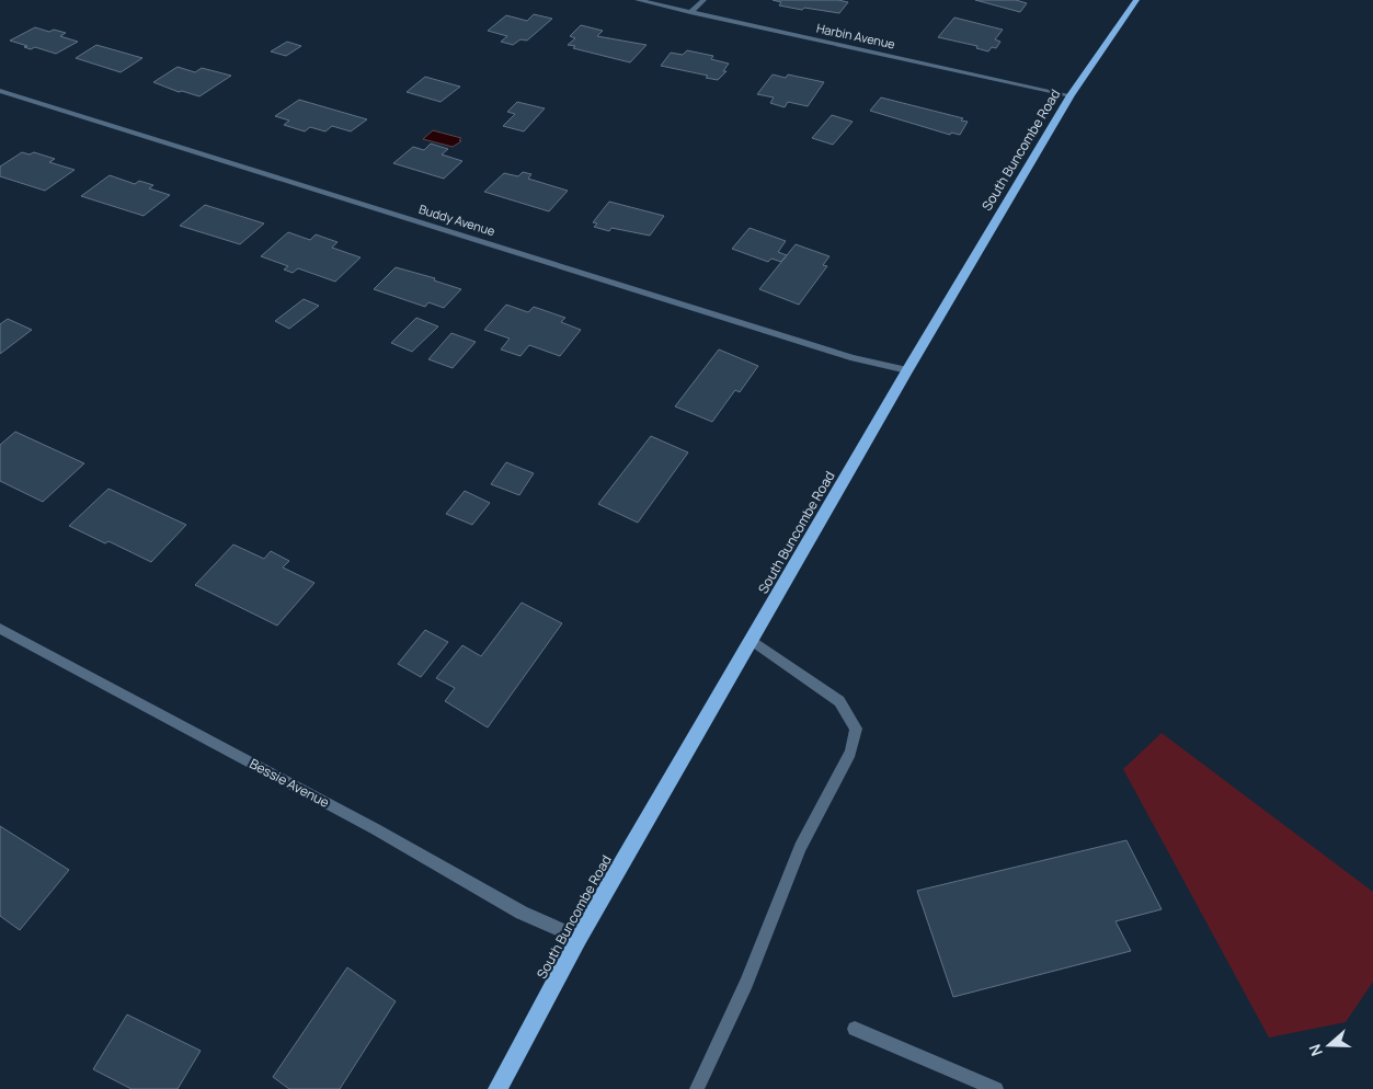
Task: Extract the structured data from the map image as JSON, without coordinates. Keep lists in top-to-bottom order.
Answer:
{
  "streets": {
    "main road": ["South Buncombe Road"],
    "street": ["Harbin Avenue", "Buddy Avenue", "Bessie Avenue"]
  },
  "crossings": [
    ["Harbin Avenue", "South Buncombe Road"],
    ["South Buncombe Road", "Buddy Avenue"],
    ["South Buncombe Road", "Bessie Avenue"]
  ],
  "north": "left"
}
